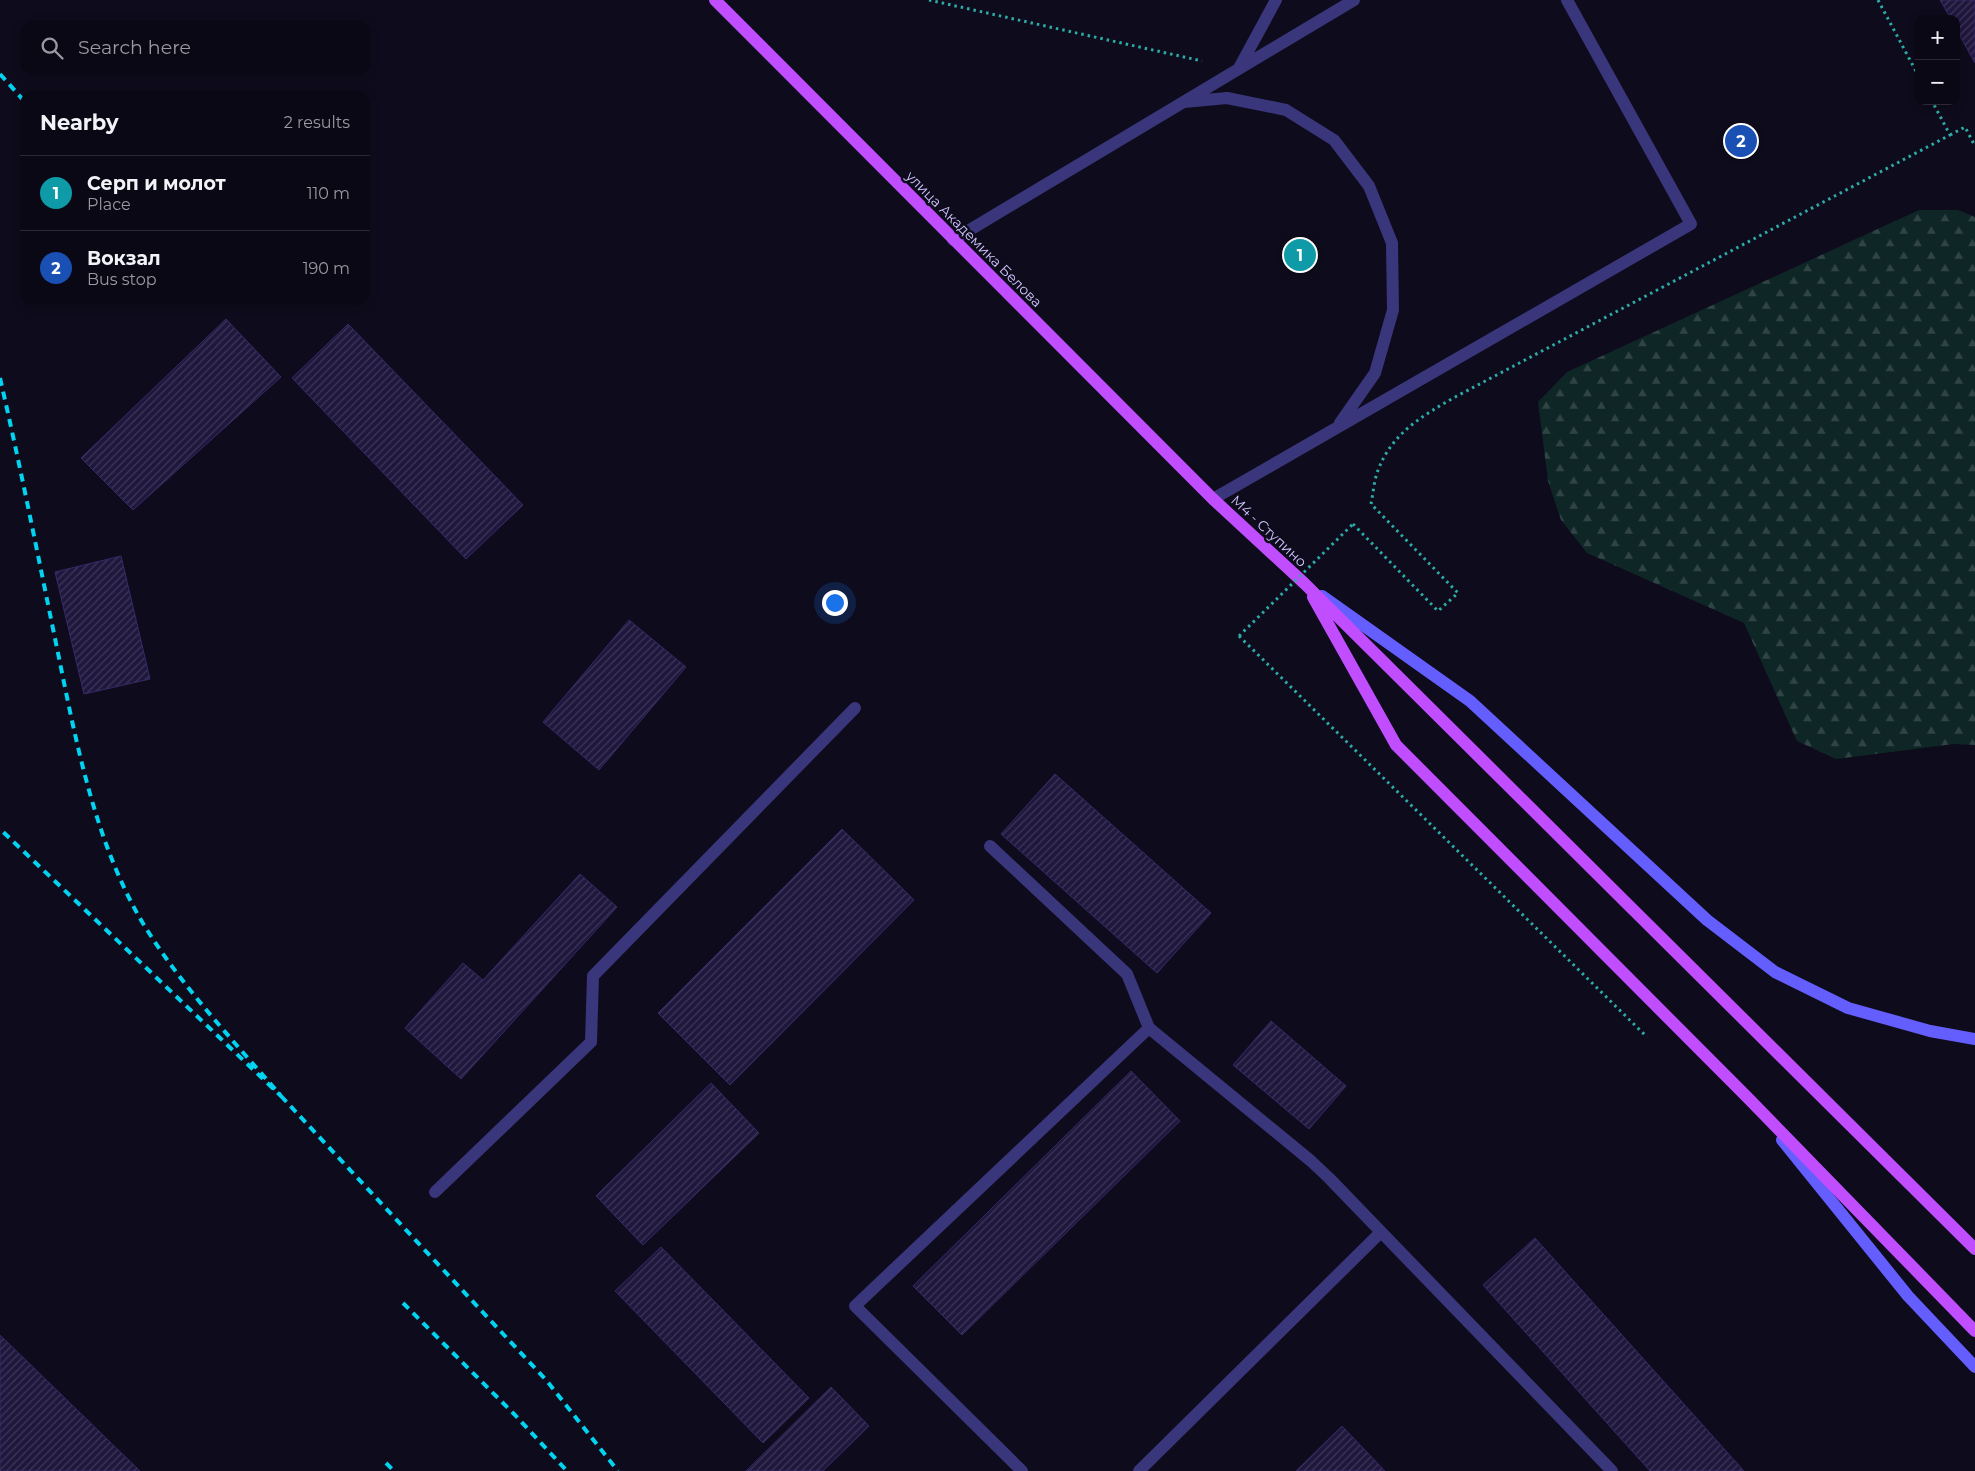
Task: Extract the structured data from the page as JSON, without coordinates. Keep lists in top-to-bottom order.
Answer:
{
  "streets": {
    "main road": ["улица Академика Белова", "М4 - Ступино"]
  },
  "crossings": [
    ["улица Академика Белова", "М4 - Ступино"]
  ],
  "page": {
    "map_buttons": ["+", "−"],
    "search": "Search here",
    "heading": ["Nearby", "2 results"],
    "pins": ["2", "1"],
    "list": [
      {
        "mark": "1",
        "name": "Серп и молот",
        "note": "Place",
        "value": "110 m"
      },
      {
        "mark": "2",
        "name": "Вокзал",
        "note": "Bus stop",
        "value": "190 m"
      }
    ]
  }
}
